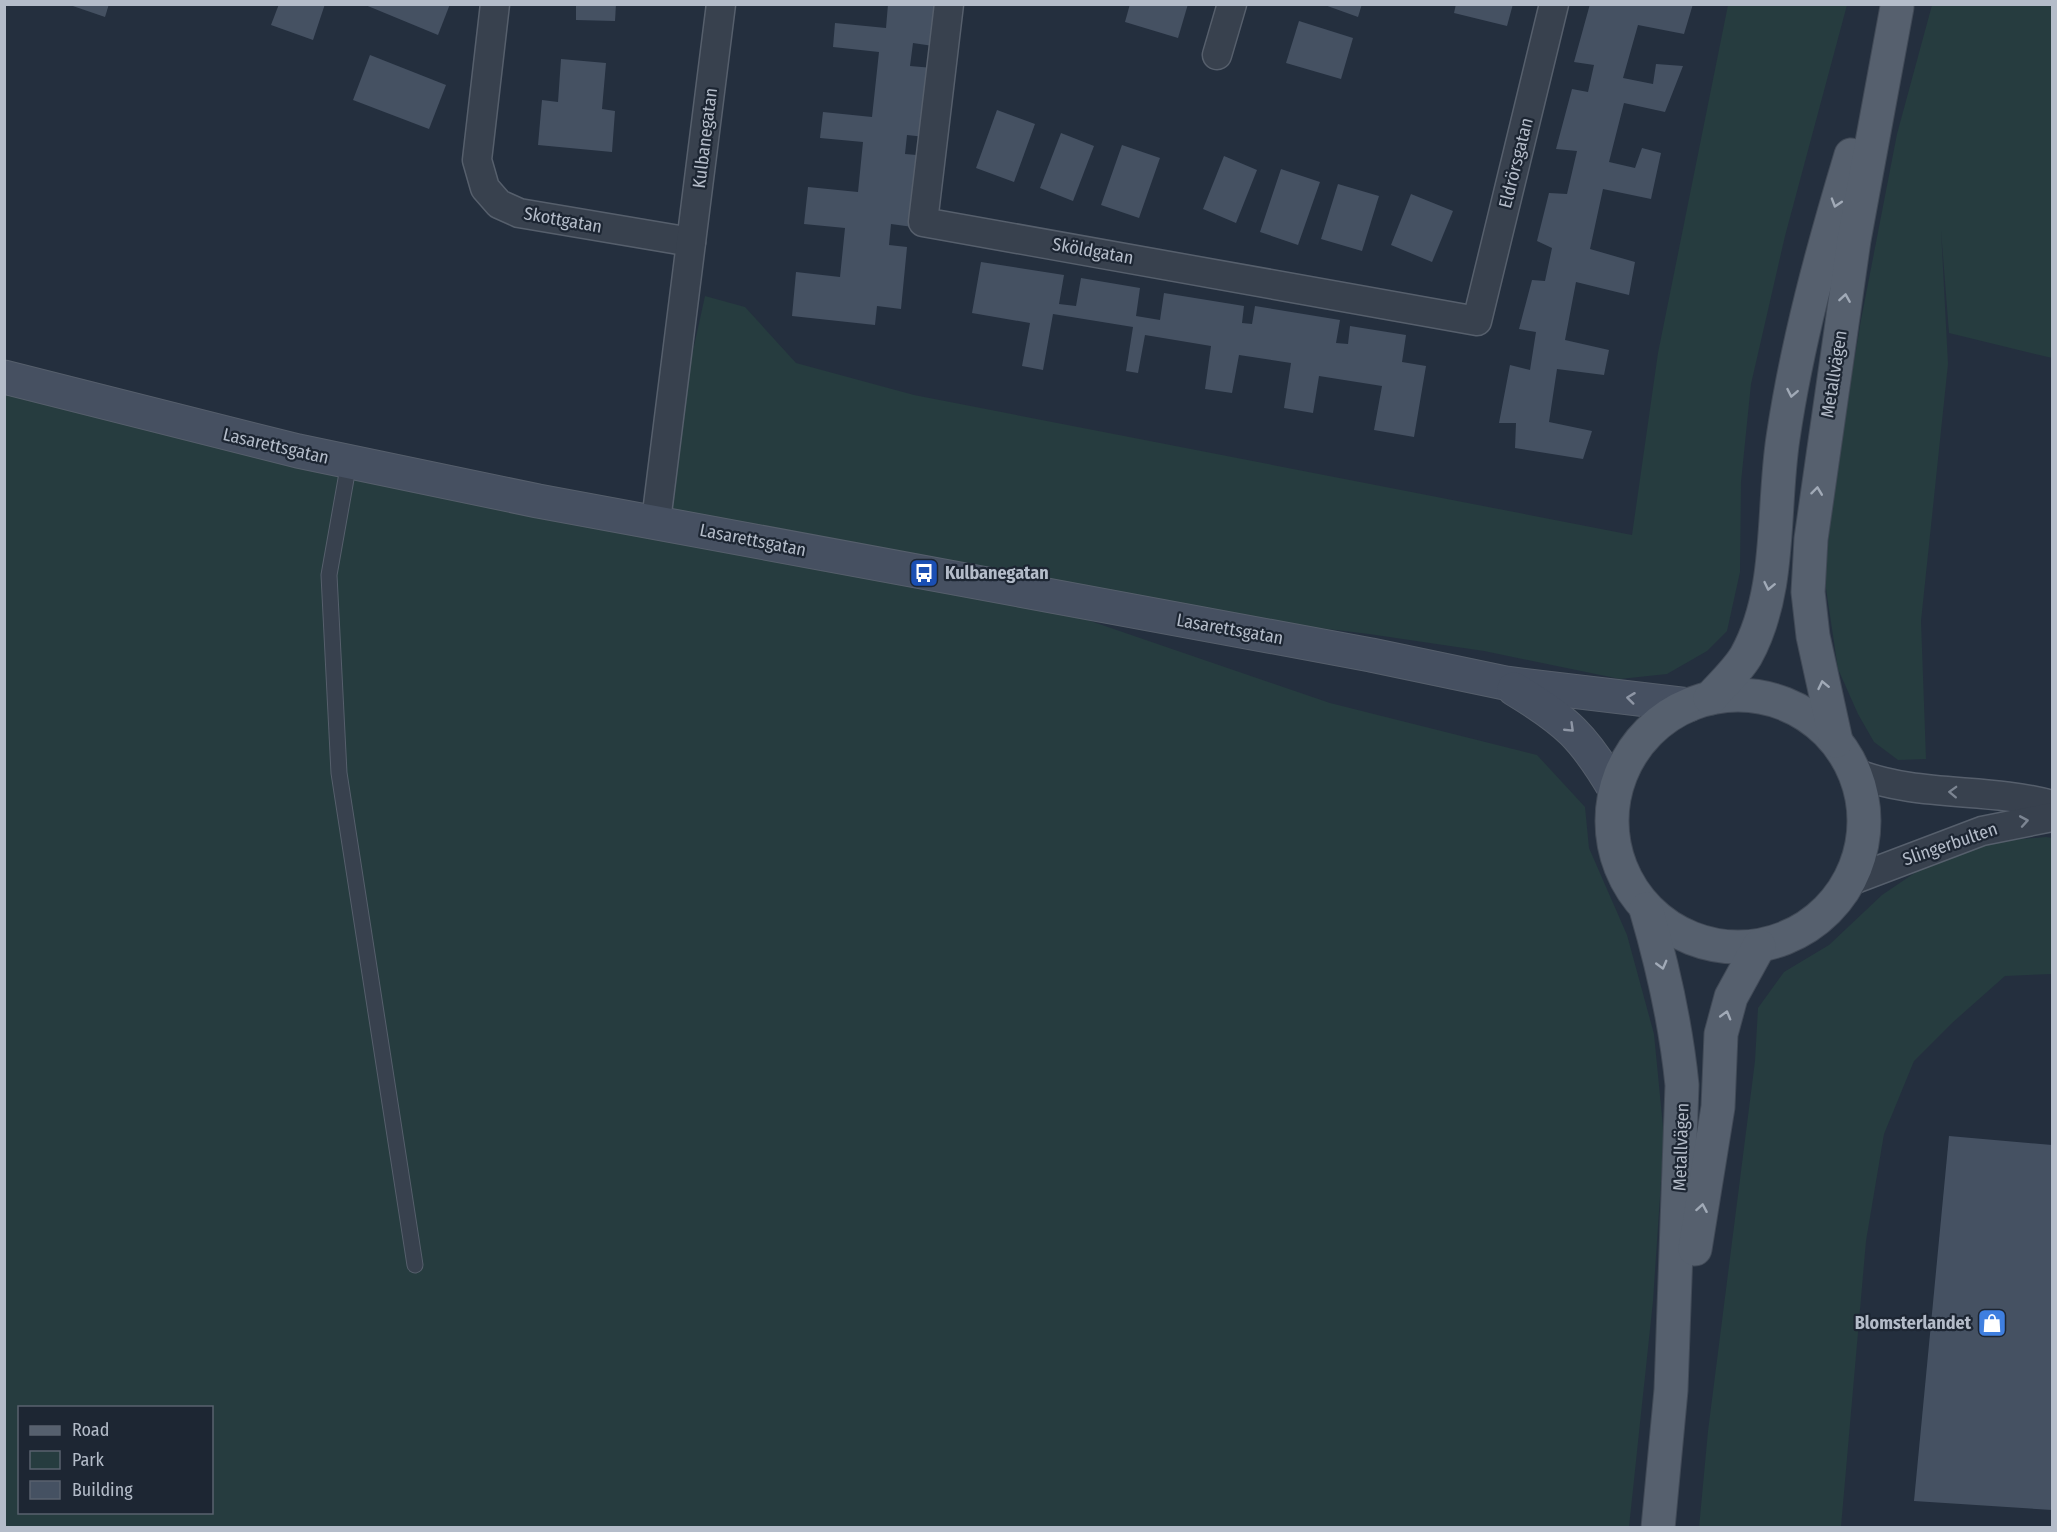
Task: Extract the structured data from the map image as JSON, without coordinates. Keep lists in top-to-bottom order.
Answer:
{
  "streets": {
    "main road": ["Metallvägen"],
    "street": [
      "Kulbanegatan",
      "Eldrörsgatan",
      "Skottgatan",
      "Sköldgatan",
      "Lasarettsgatan",
      "Slingerbulten"
    ]
  },
  "crossings": [
    ["Kulbanegatan", "Skottgatan"],
    ["Kulbanegatan", "Lasarettsgatan"],
    ["Eldrörsgatan", "Sköldgatan"],
    ["Metallvägen", "Lasarettsgatan"]
  ],
  "places": {
    "bus stop": ["Kulbanegatan"],
    "shop": ["Blomsterlandet"]
  },
  "legend": ["Road", "Park", "Building"]
}
